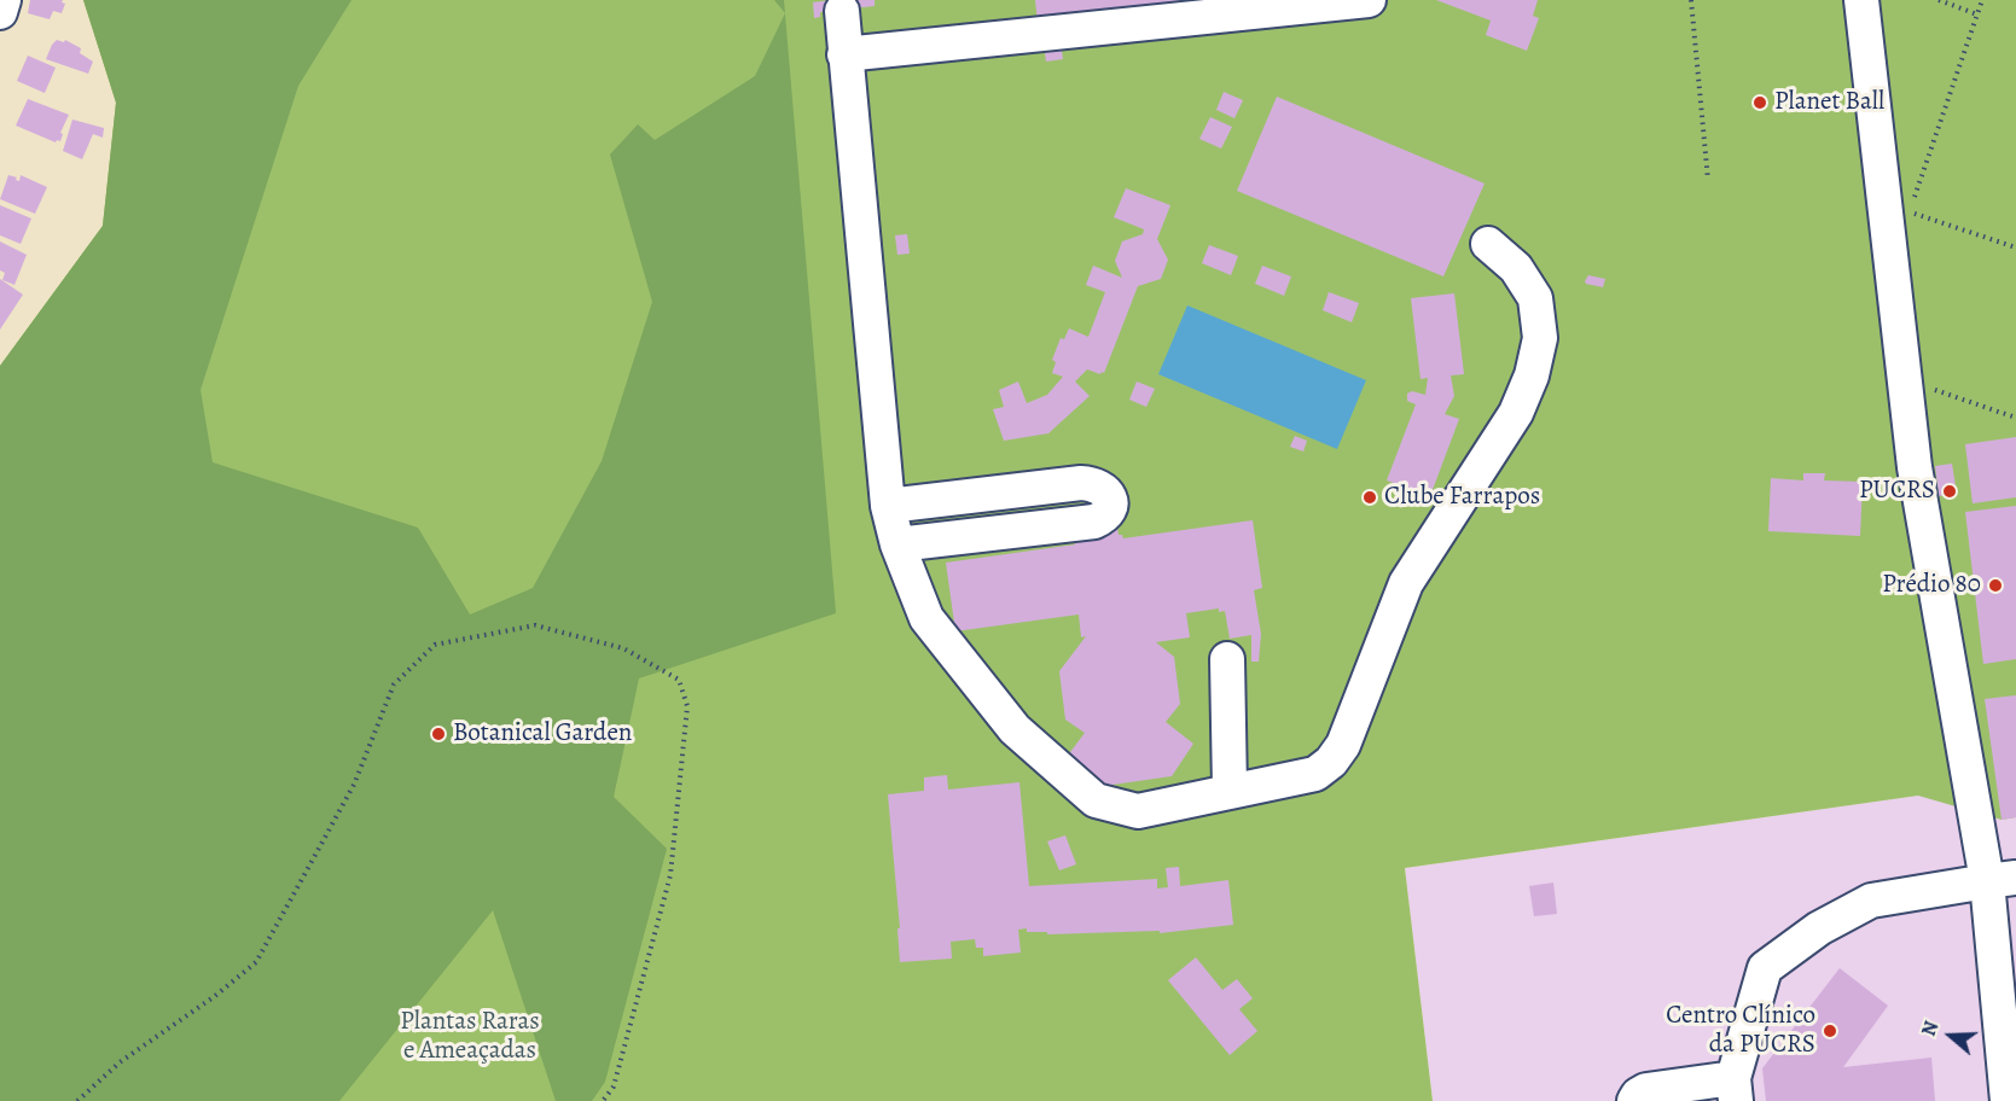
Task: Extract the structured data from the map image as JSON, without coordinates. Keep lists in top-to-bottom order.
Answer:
{
  "parks": ["Plantas Raras e Ameaçadas"],
  "places": [
    "Planet Ball",
    "PUCRS",
    "Clube Farrapos",
    "Prédio 80",
    "Botanical Garden",
    "Centro Clínico da PUCRS"
  ],
  "north": "left"
}
